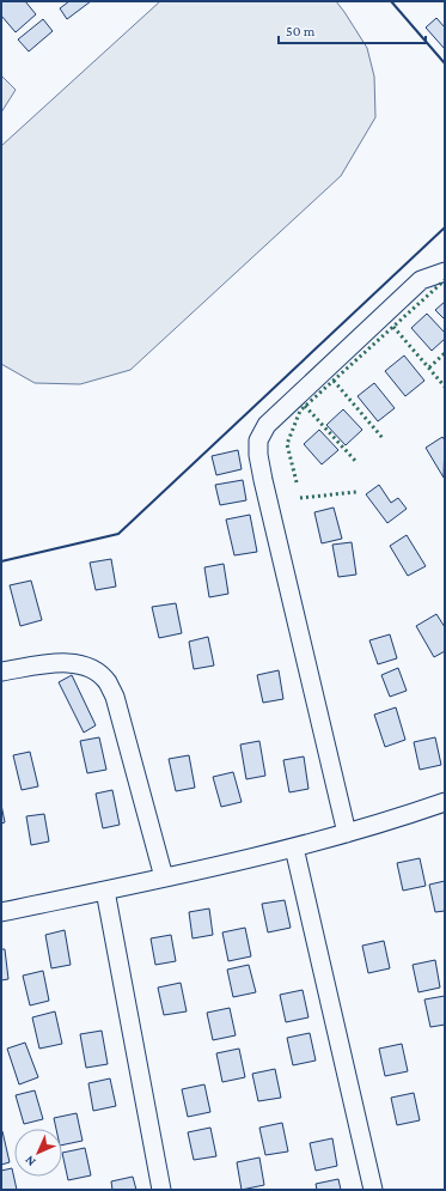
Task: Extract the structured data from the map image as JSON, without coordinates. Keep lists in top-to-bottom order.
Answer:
{
  "scale_bar": "50 m",
  "north": "bottom left"
}
